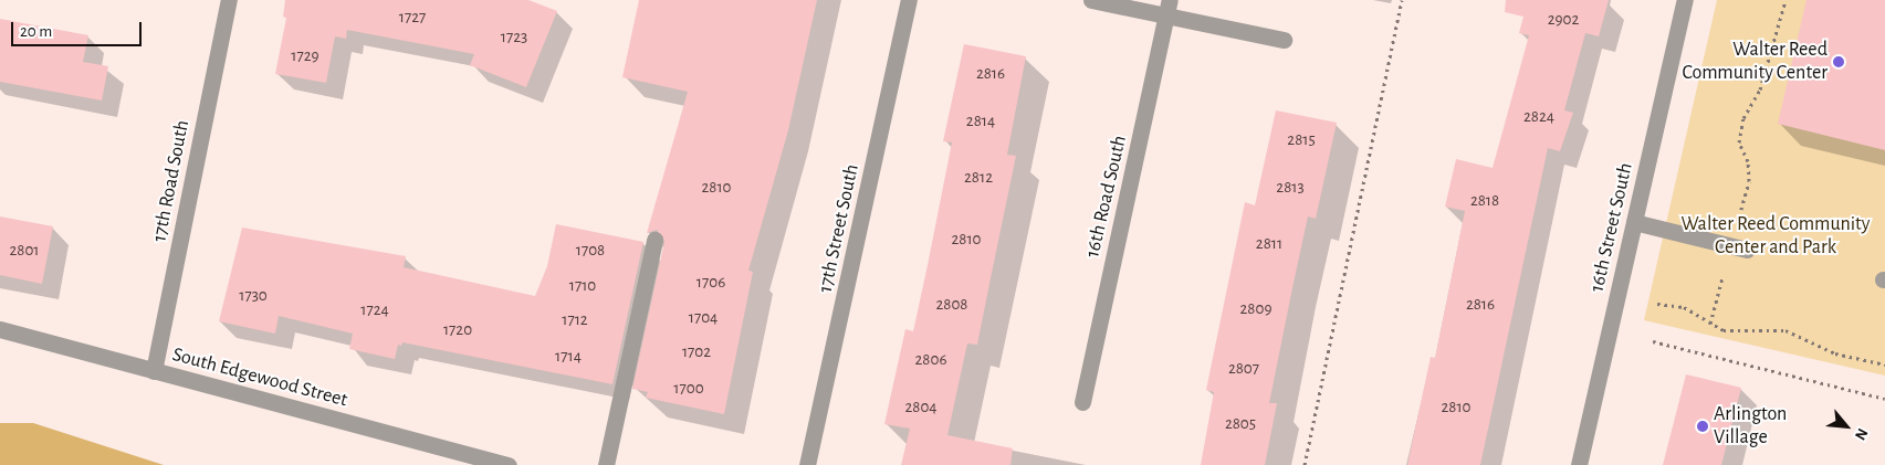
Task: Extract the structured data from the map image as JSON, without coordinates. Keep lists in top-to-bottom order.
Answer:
{
  "streets": {
    "street": [
      "17th Road South",
      "16th Road South",
      "16th Street South",
      "17th Street South",
      "South Edgewood Street"
    ]
  },
  "crossings": [
    ["17th Road South", "South Edgewood Street"]
  ],
  "parks": ["Walter Reed Community Center and Park"],
  "places": ["Walter Reed Community Center", "Arlington Village"],
  "house_numbers": [
    "1727",
    "2902",
    "1723",
    "1729",
    "2816",
    "2824",
    "2814",
    "2815",
    "2812",
    "2810",
    "2813",
    "2818",
    "2810",
    "2811",
    "2801",
    "1708",
    "1706",
    "1710",
    "1730",
    "2808",
    "2816",
    "2809",
    "1724",
    "1704",
    "1712",
    "1720",
    "1702",
    "1714",
    "2806",
    "2807",
    "1700",
    "2804",
    "2810",
    "2805"
  ],
  "scale_bar": "20 m",
  "north": "bottom right"
}
